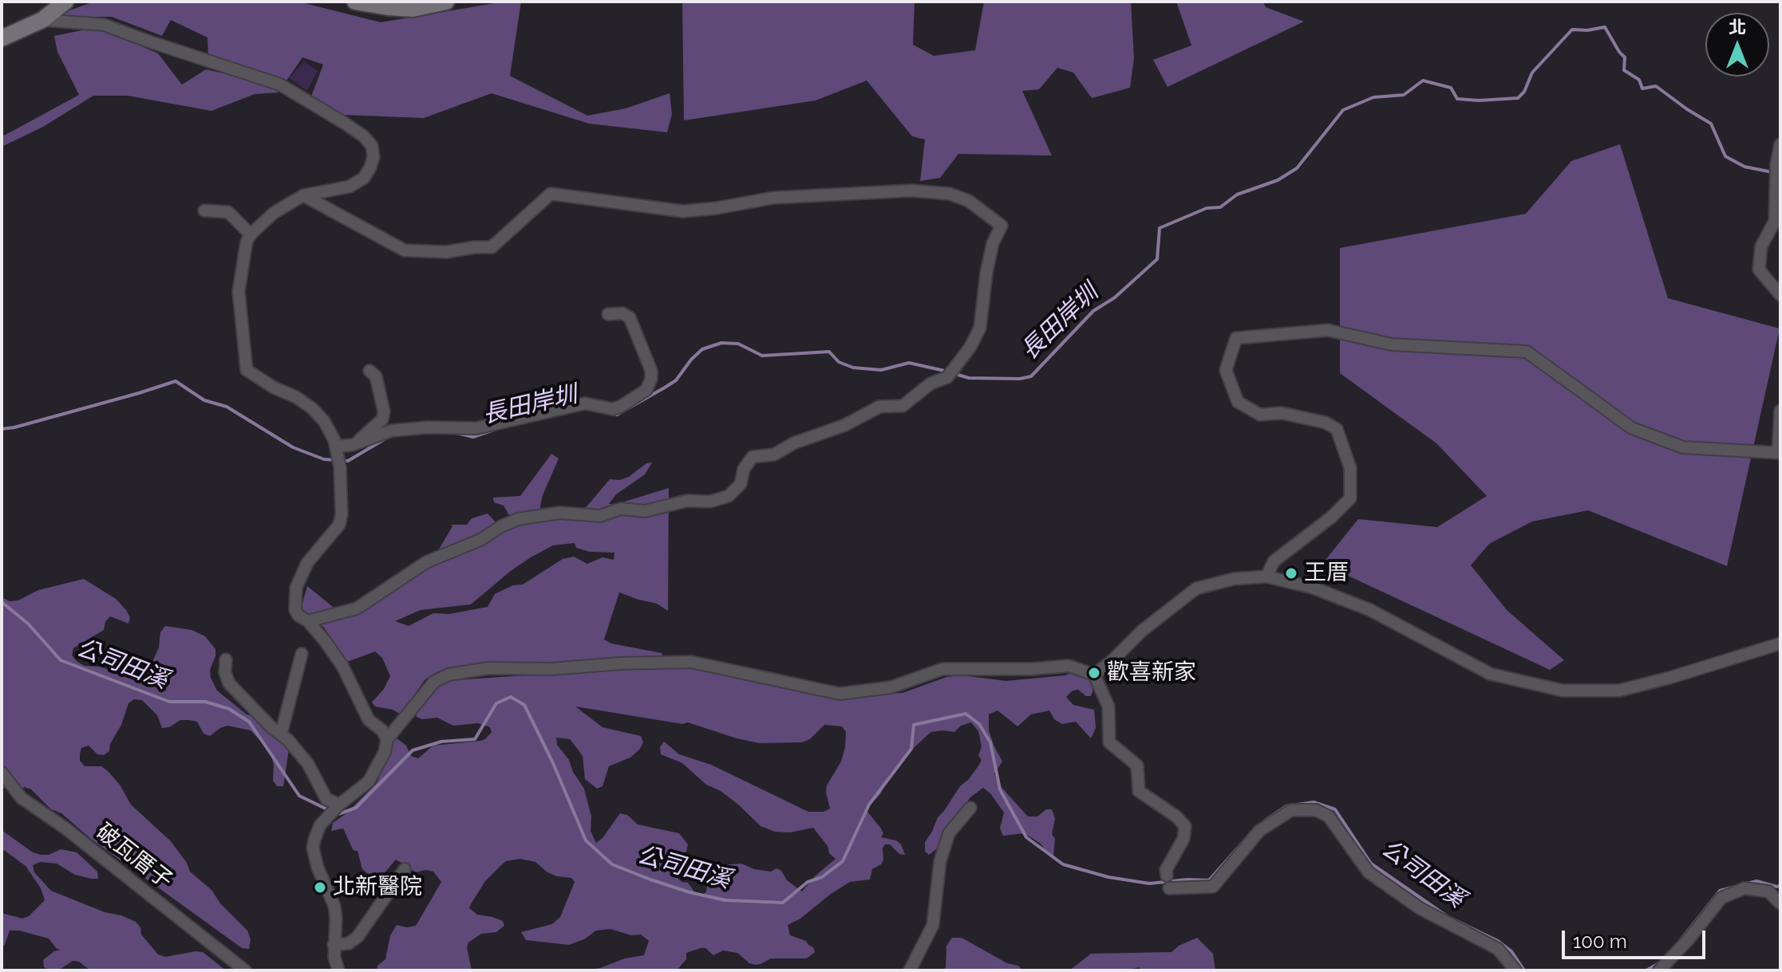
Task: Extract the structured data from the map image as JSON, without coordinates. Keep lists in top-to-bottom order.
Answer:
{
  "streets": {
    "street": ["破瓦厝子"]
  },
  "water": ["長田岸圳", "公司田溪"],
  "places": ["王厝", "歡喜新家", "北新醫院"],
  "scale_bar": "100 m",
  "north": "top"
}
